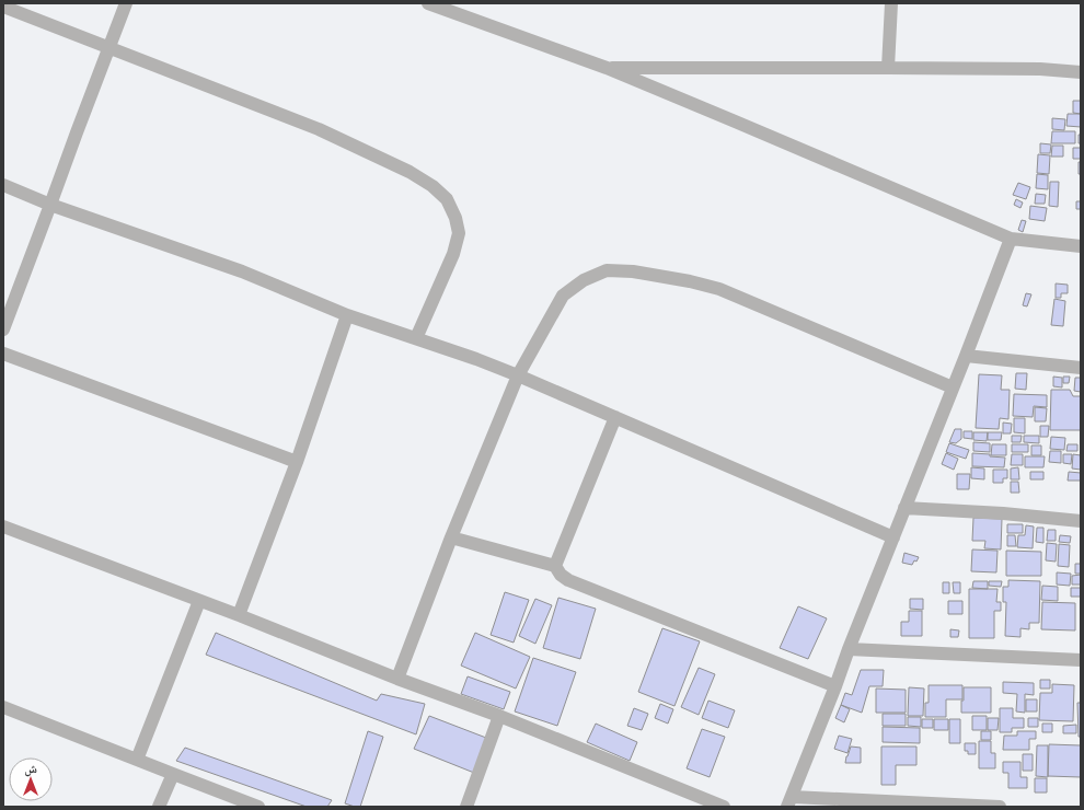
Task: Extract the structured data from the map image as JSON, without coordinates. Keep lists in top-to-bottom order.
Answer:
{
  "north": "top"
}
